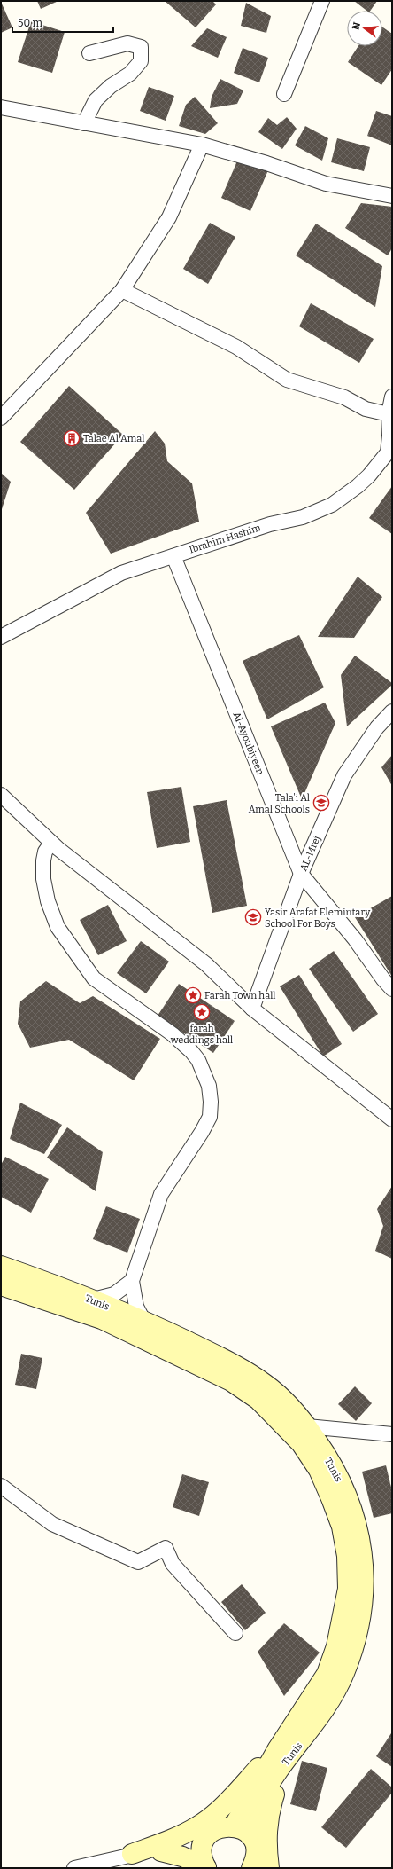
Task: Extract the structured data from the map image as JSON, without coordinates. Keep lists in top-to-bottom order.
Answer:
{
  "streets": {
    "main road": ["Tunis"],
    "street": ["Ibrahim Hashim", "Al-Ayoubiyeen", "AL-Mrej"]
  },
  "crossings": [
    ["Ibrahim Hashim", "Al-Ayoubiyeen"],
    ["Al-Ayoubiyeen", "AL-Mrej"]
  ],
  "places": {
    "building": ["Talae Al Amal"],
    "school or university": ["Tala'i Al Amal Schools", "Yasir Arafat Elemintary School For Boys"],
    "place": ["Farah Town hall", "farah weddings hall"]
  },
  "scale_bar": "50 m",
  "north": "left"
}
